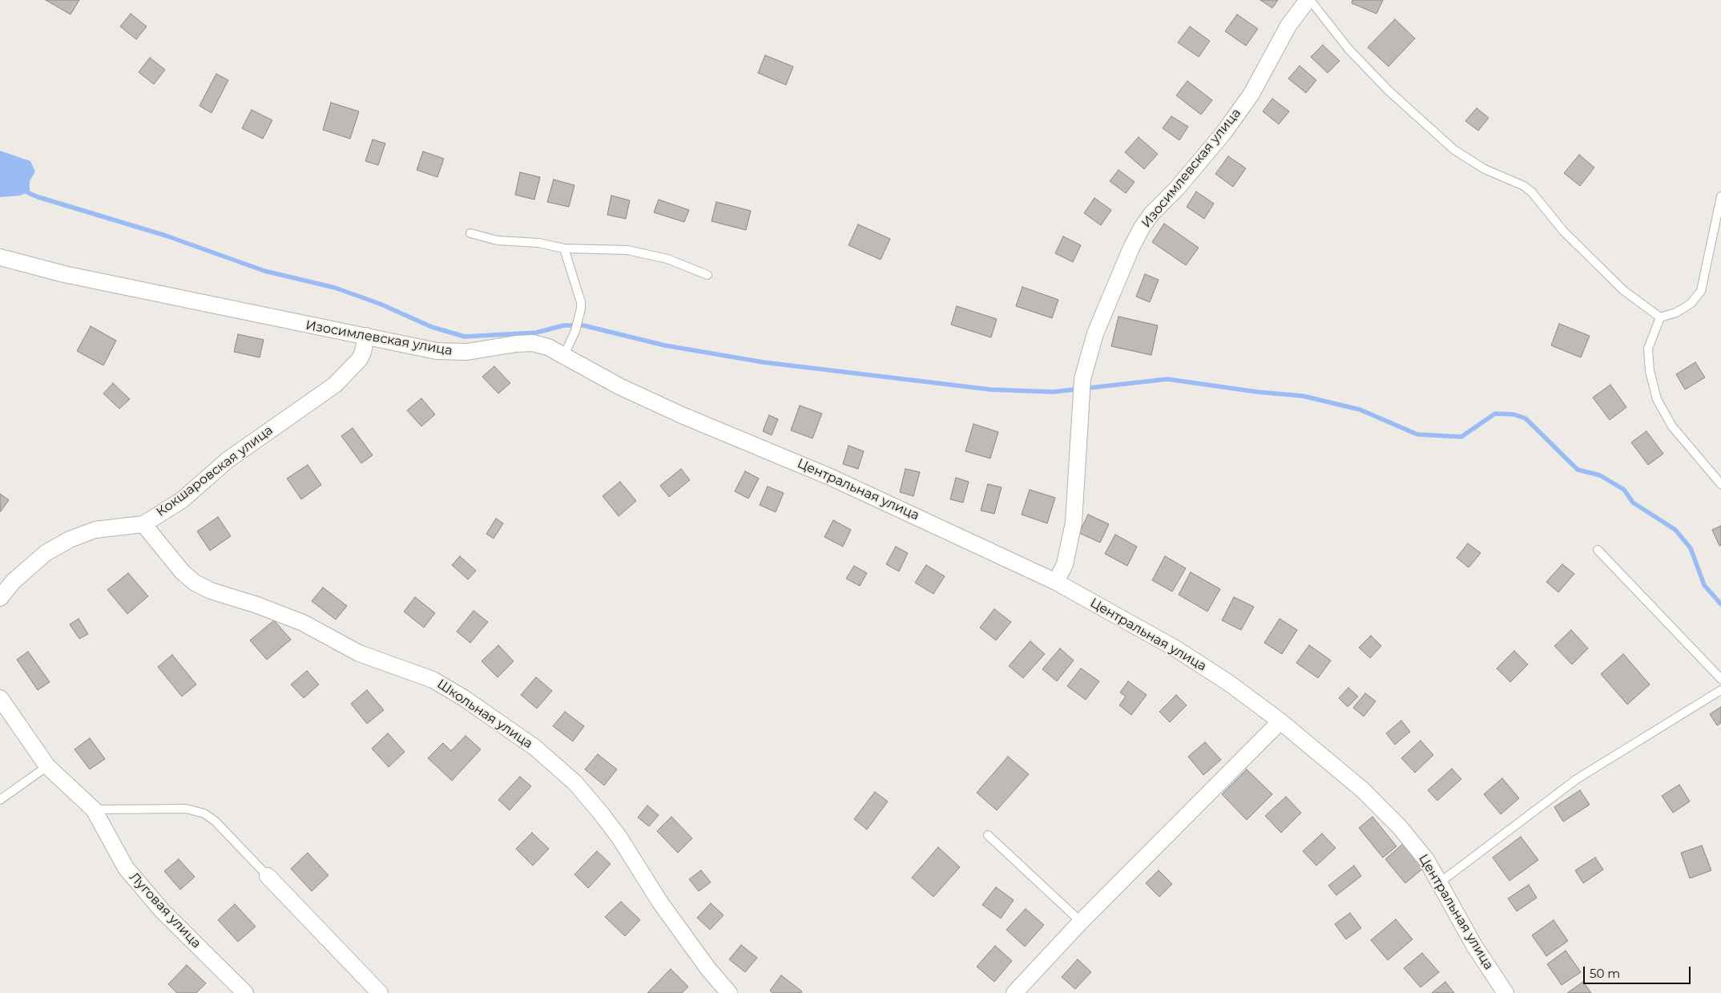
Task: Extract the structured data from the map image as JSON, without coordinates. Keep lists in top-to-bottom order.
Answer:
{
  "streets": {
    "street": [
      "Изосимлевская улица",
      "Кокшаровская улица",
      "Центральная улица",
      "Школьная улица",
      "Луговая улица"
    ]
  },
  "crossings": [
    ["Изосимлевская улица", "Кокшаровская улица"],
    ["Изосимлевская улица", "Центральная улица"],
    ["Кокшаровская улица", "Школьная улица"]
  ],
  "scale_bar": "50 m"
}
